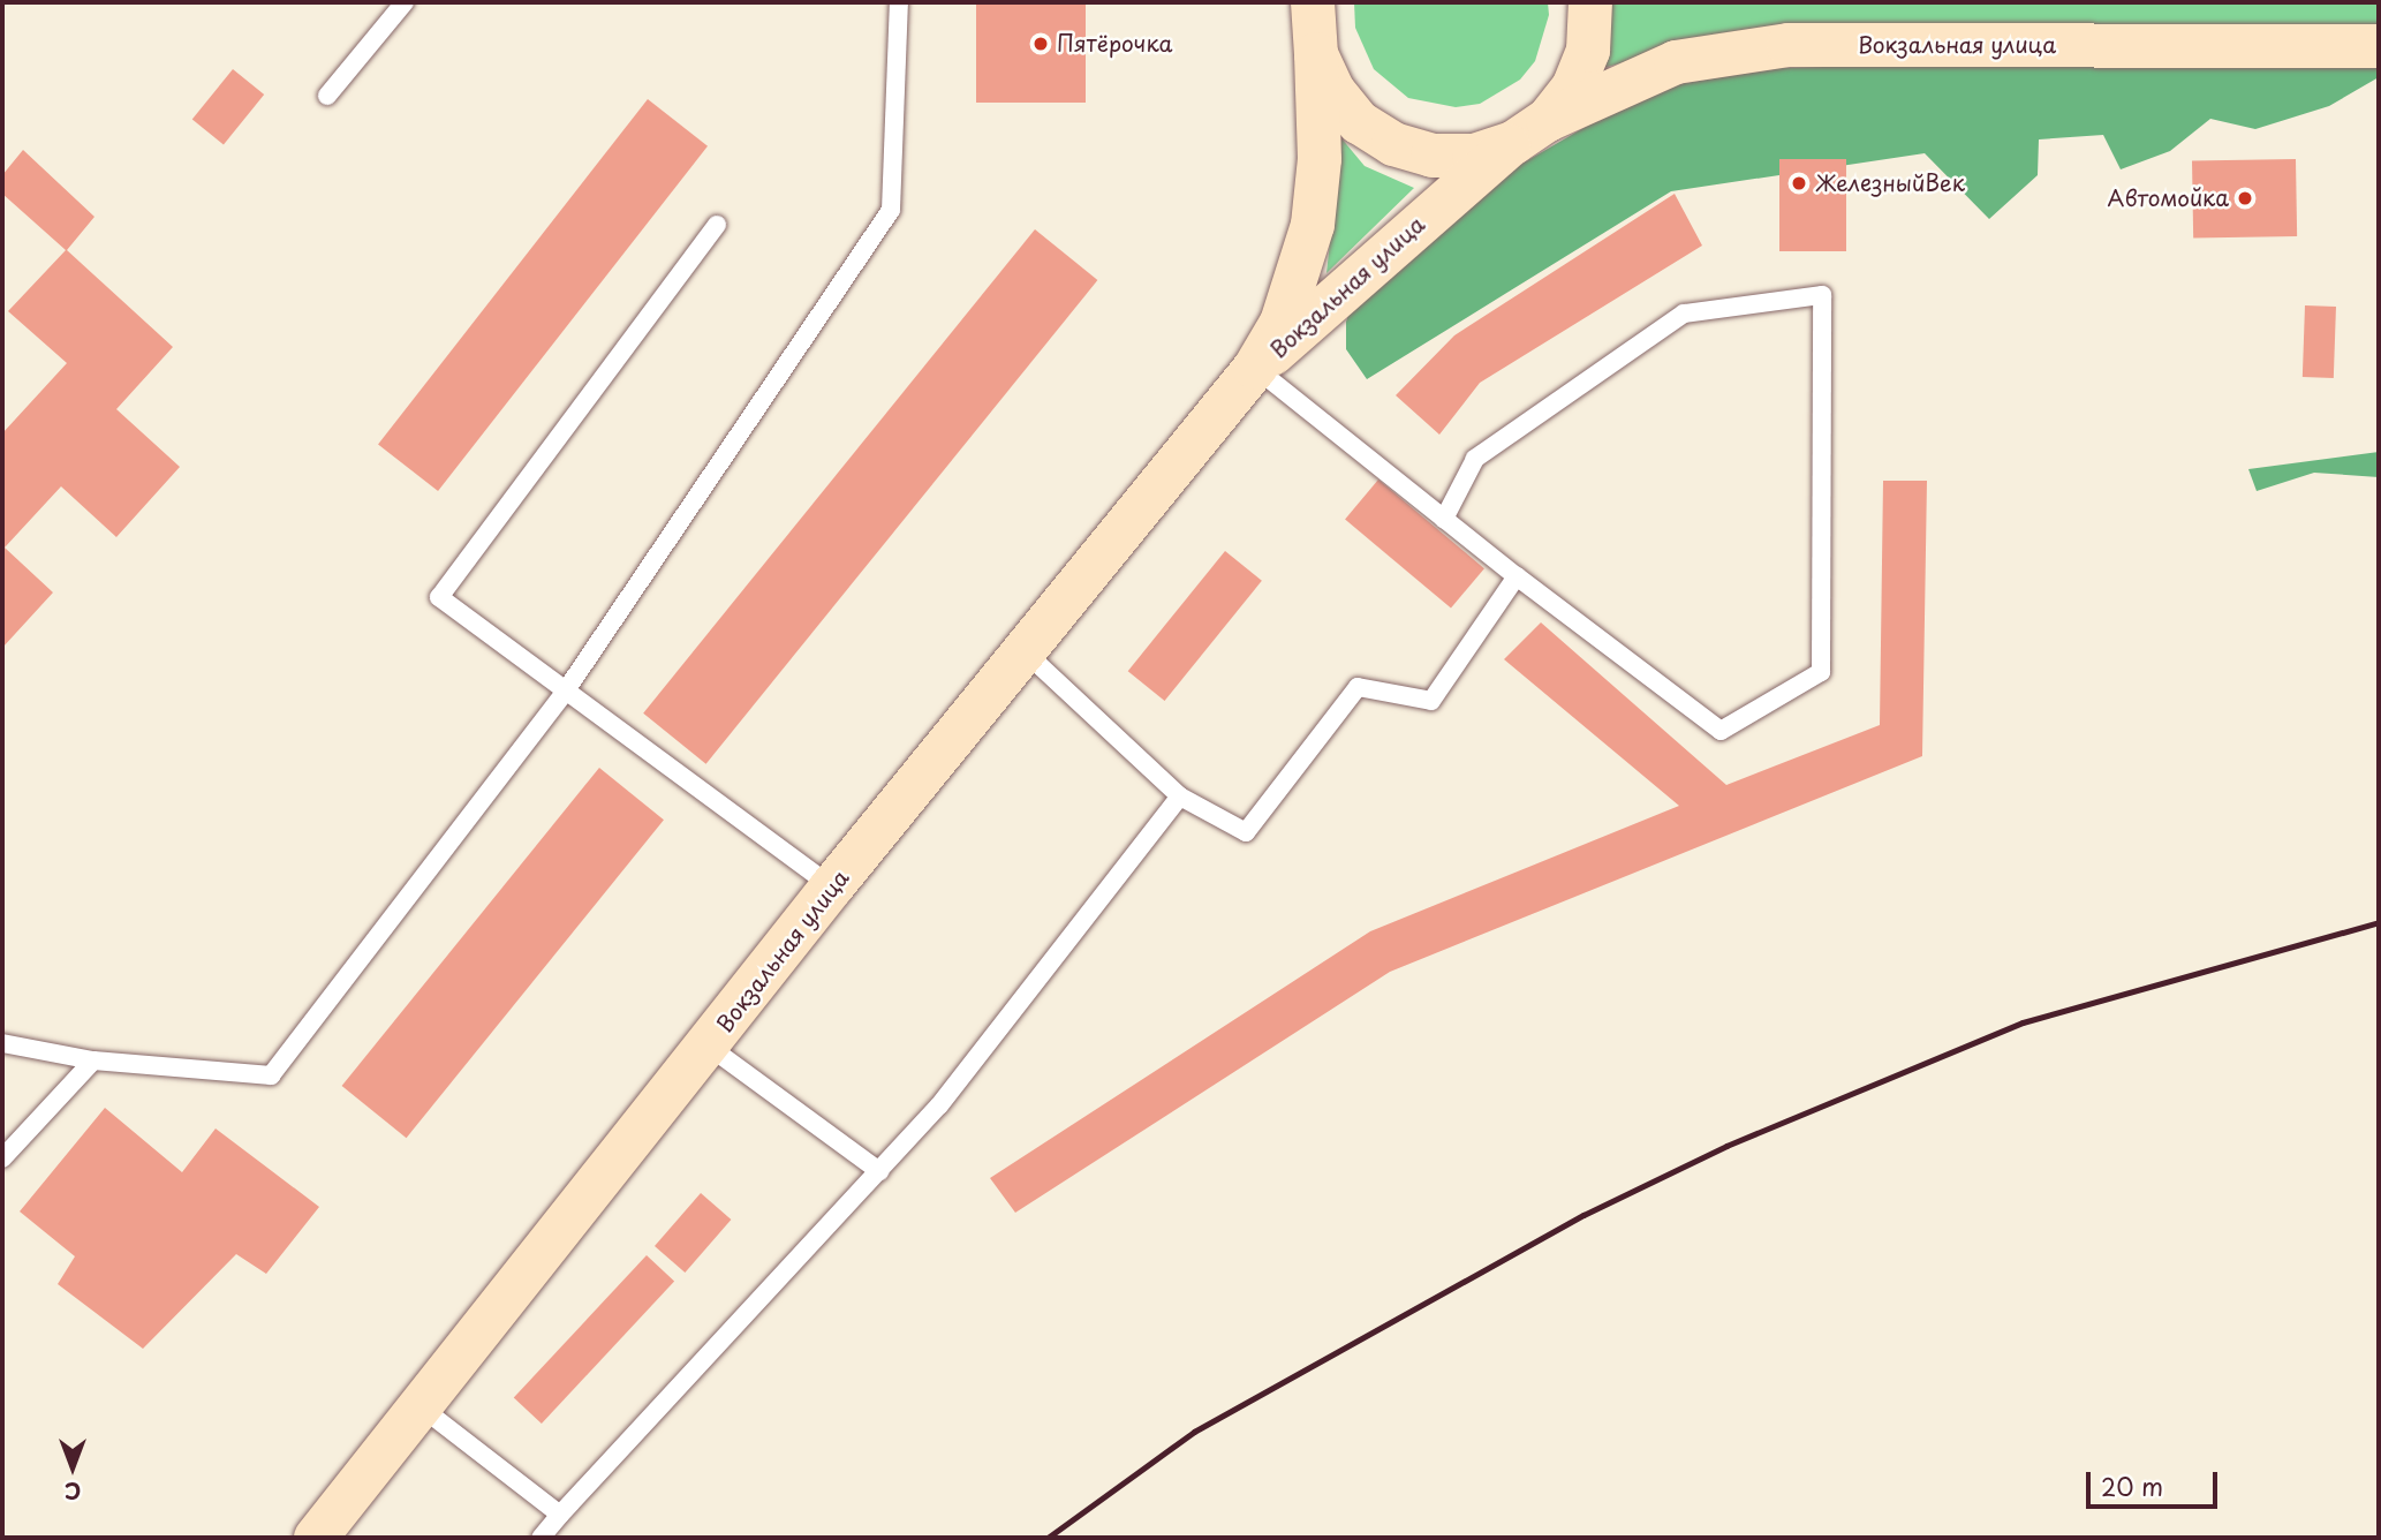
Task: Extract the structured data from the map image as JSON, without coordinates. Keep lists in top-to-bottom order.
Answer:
{
  "streets": {
    "street": ["Вокзальная улица"]
  },
  "places": ["Пятёрочка", "ЖелезныйВек", "Автомойка"],
  "scale_bar": "20 m",
  "north": "bottom"
}
